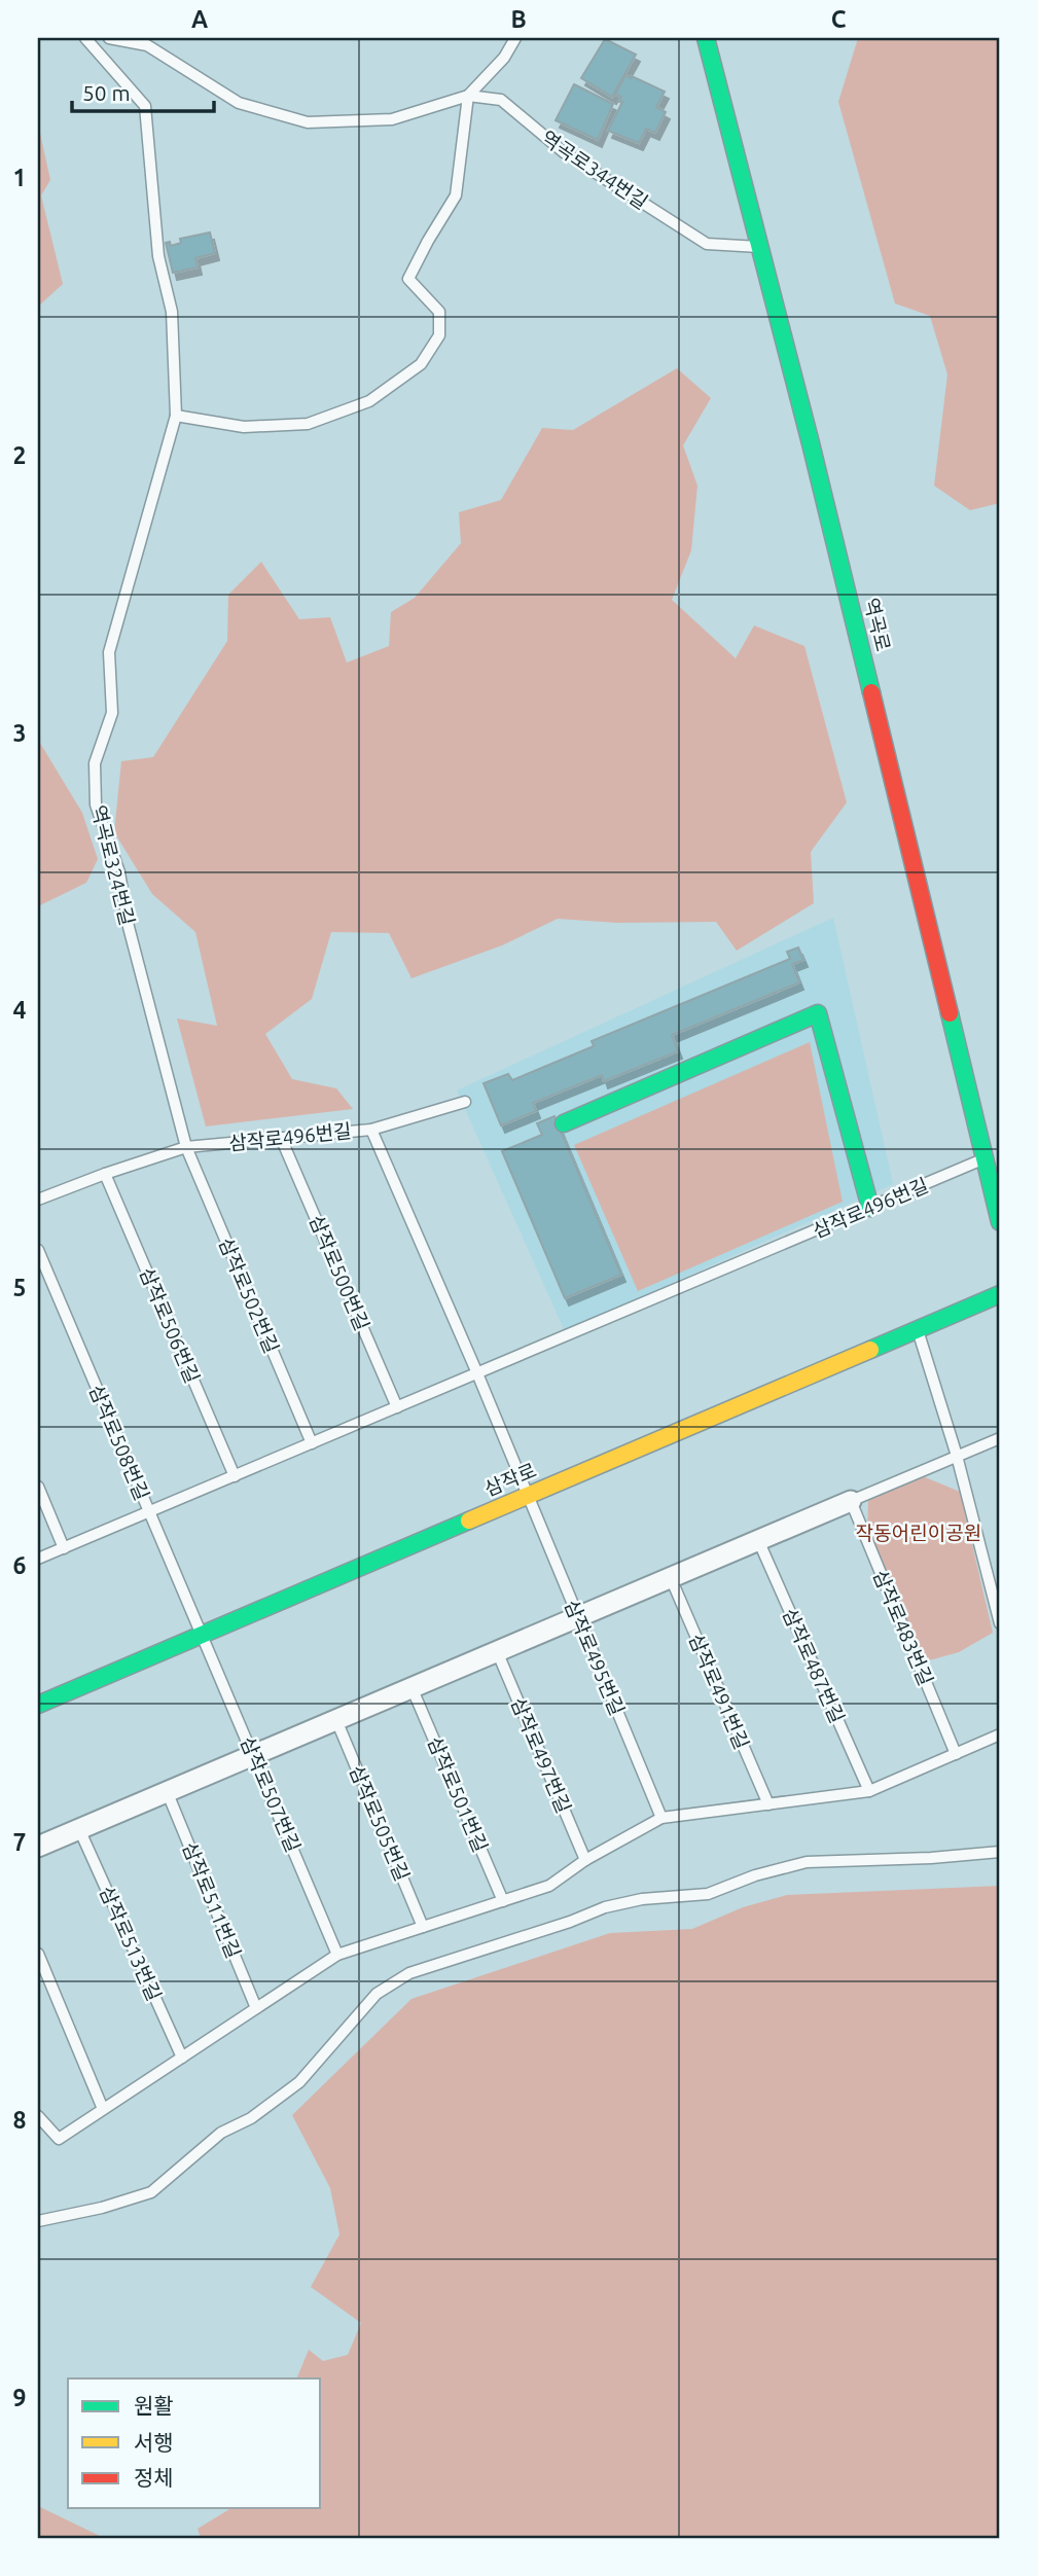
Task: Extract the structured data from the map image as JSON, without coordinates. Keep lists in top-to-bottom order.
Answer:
{
  "streets": {
    "street": ["역곡로", "삼작로"],
    "lane": [
      "역곡로344번길",
      "역곡로324번길",
      "삼작로496번길",
      "삼작로500번길",
      "삼작로502번길",
      "삼작로506번길",
      "삼작로508번길",
      "삼작로483번길",
      "삼작로495번길",
      "삼작로487번길",
      "삼작로491번길",
      "삼작로497번길",
      "삼작로507번길",
      "삼작로501번길",
      "삼작로505번길",
      "삼작로511번길",
      "삼작로513번길"
    ]
  },
  "crossings": [
    ["역곡로344번길", "역곡로"],
    ["역곡로", "삼작로496번길"],
    ["역곡로324번길", "삼작로496번길"],
    ["역곡로324번길", "삼작로502번길"],
    ["삼작로496번길", "삼작로500번길"],
    ["삼작로496번길", "삼작로502번길"],
    ["삼작로496번길", "삼작로506번길"],
    ["삼작로496번길", "삼작로"],
    ["삼작로496번길", "삼작로495번길"],
    ["삼작로508번길", "삼작로"],
    ["삼작로508번길", "삼작로507번길"],
    ["삼작로", "삼작로495번길"],
    ["삼작로", "삼작로507번길"]
  ],
  "parks": ["작동어린이공원"],
  "legend": ["원활", "서행", "정체"],
  "scale_bar": "50 m",
  "grid": {
    "columns": ["A", "B", "C"],
    "rows": [
      "1",
      "2",
      "3",
      "4",
      "5",
      "6",
      "7",
      "8",
      "9"
    ]
  }
}
